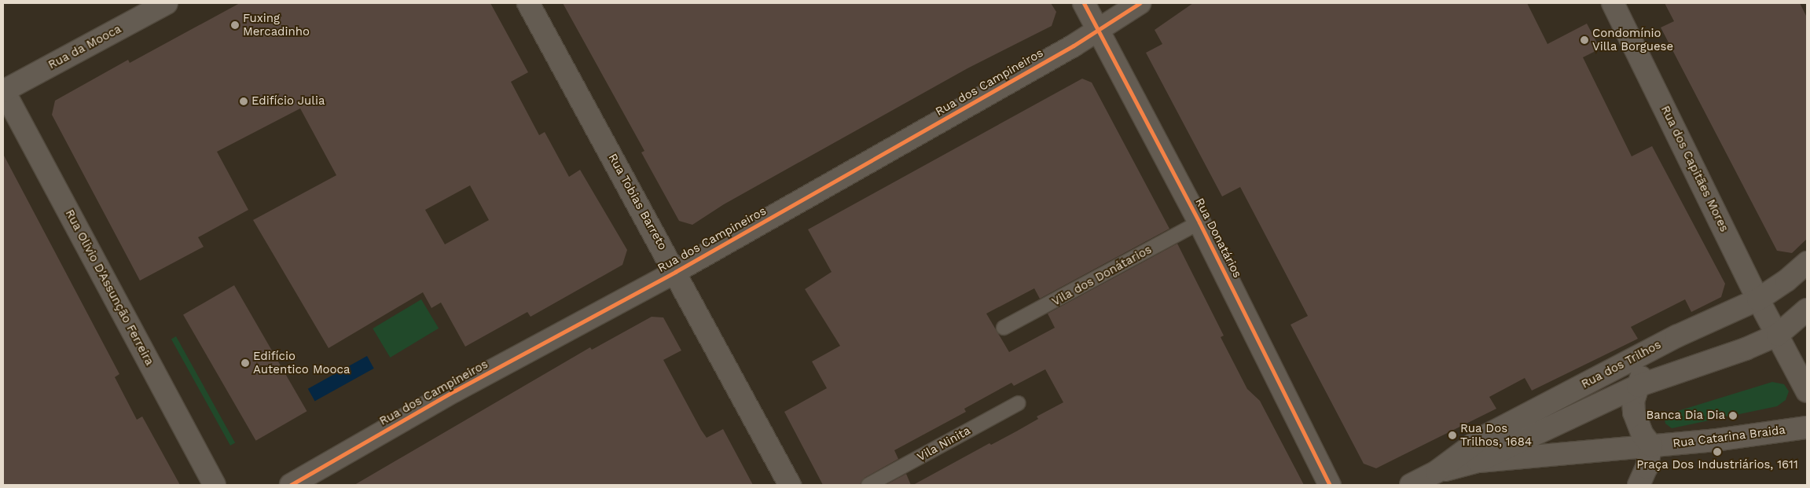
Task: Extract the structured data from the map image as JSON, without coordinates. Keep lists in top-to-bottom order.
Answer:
{
  "streets": {
    "street": [
      "Rua da Mooca",
      "Rua dos Campineiros",
      "Rua dos Capitães Mores",
      "Rua Tobias Barreto",
      "Rua Donatários",
      "Rua Olivio D'Assunção Ferreira",
      "Rua dos Trilhos",
      "Rua Catarina Braida"
    ],
    "lane": ["Vila dos Donátarios", "Vila Ninita"]
  },
  "crossings": [
    ["Rua da Mooca", "Rua Olivio D'Assunção Ferreira"],
    ["Rua dos Campineiros", "Rua Tobias Barreto"],
    ["Rua dos Campineiros", "Rua Donatários"],
    ["Rua dos Capitães Mores", "Rua dos Trilhos"],
    ["Rua Donatários", "Vila dos Donátarios"],
    ["Rua dos Trilhos", "Rua Catarina Braida"]
  ],
  "places": [
    "Fuxing Mercadinho",
    "Condomínio Villa Borguese",
    "Edifício Julia",
    "Edifício Autentico Mooca",
    "Banca Dia Dia",
    "Rua Dos Trilhos, 1684",
    "Praça Dos Industriários, 1611"
  ]
}
